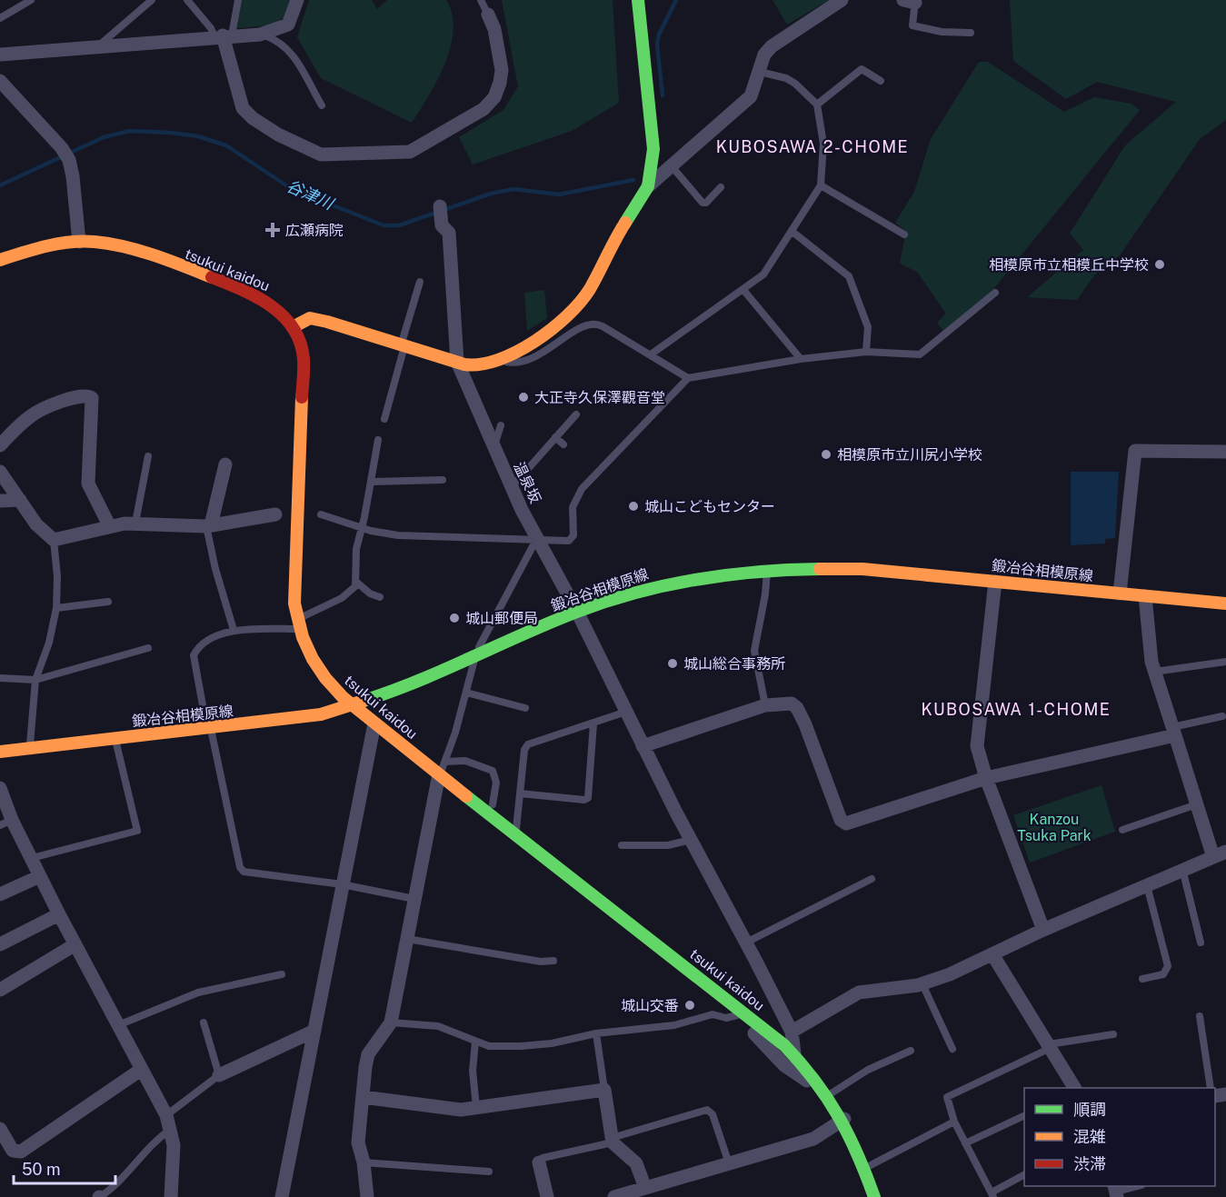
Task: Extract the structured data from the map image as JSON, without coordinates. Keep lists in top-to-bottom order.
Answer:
{
  "streets": {
    "main road": ["tsukui kaidou", "鍛冶谷相模原線"],
    "street": ["温泉坂"]
  },
  "crossings": [
    ["tsukui kaidou", "温泉坂"],
    ["tsukui kaidou", "鍛冶谷相模原線"],
    ["温泉坂", "鍛冶谷相模原線"]
  ],
  "districts": ["KUBOSAWA 2-CHOME", "KUBOSAWA 1-CHOME"],
  "water": ["谷津川"],
  "parks": ["Kanzou Tsuka Park"],
  "places": {
    "health": ["広瀬病院"],
    "other": [
      "相模原市立相模丘中学校",
      "大正寺久保澤觀音堂",
      "相模原市立川尻小学校",
      "城山こどもセンター",
      "城山郵便局",
      "城山総合事務所",
      "城山交番"
    ]
  },
  "legend": ["順調", "混雑", "渋滞"],
  "scale_bar": "50 m"
}
